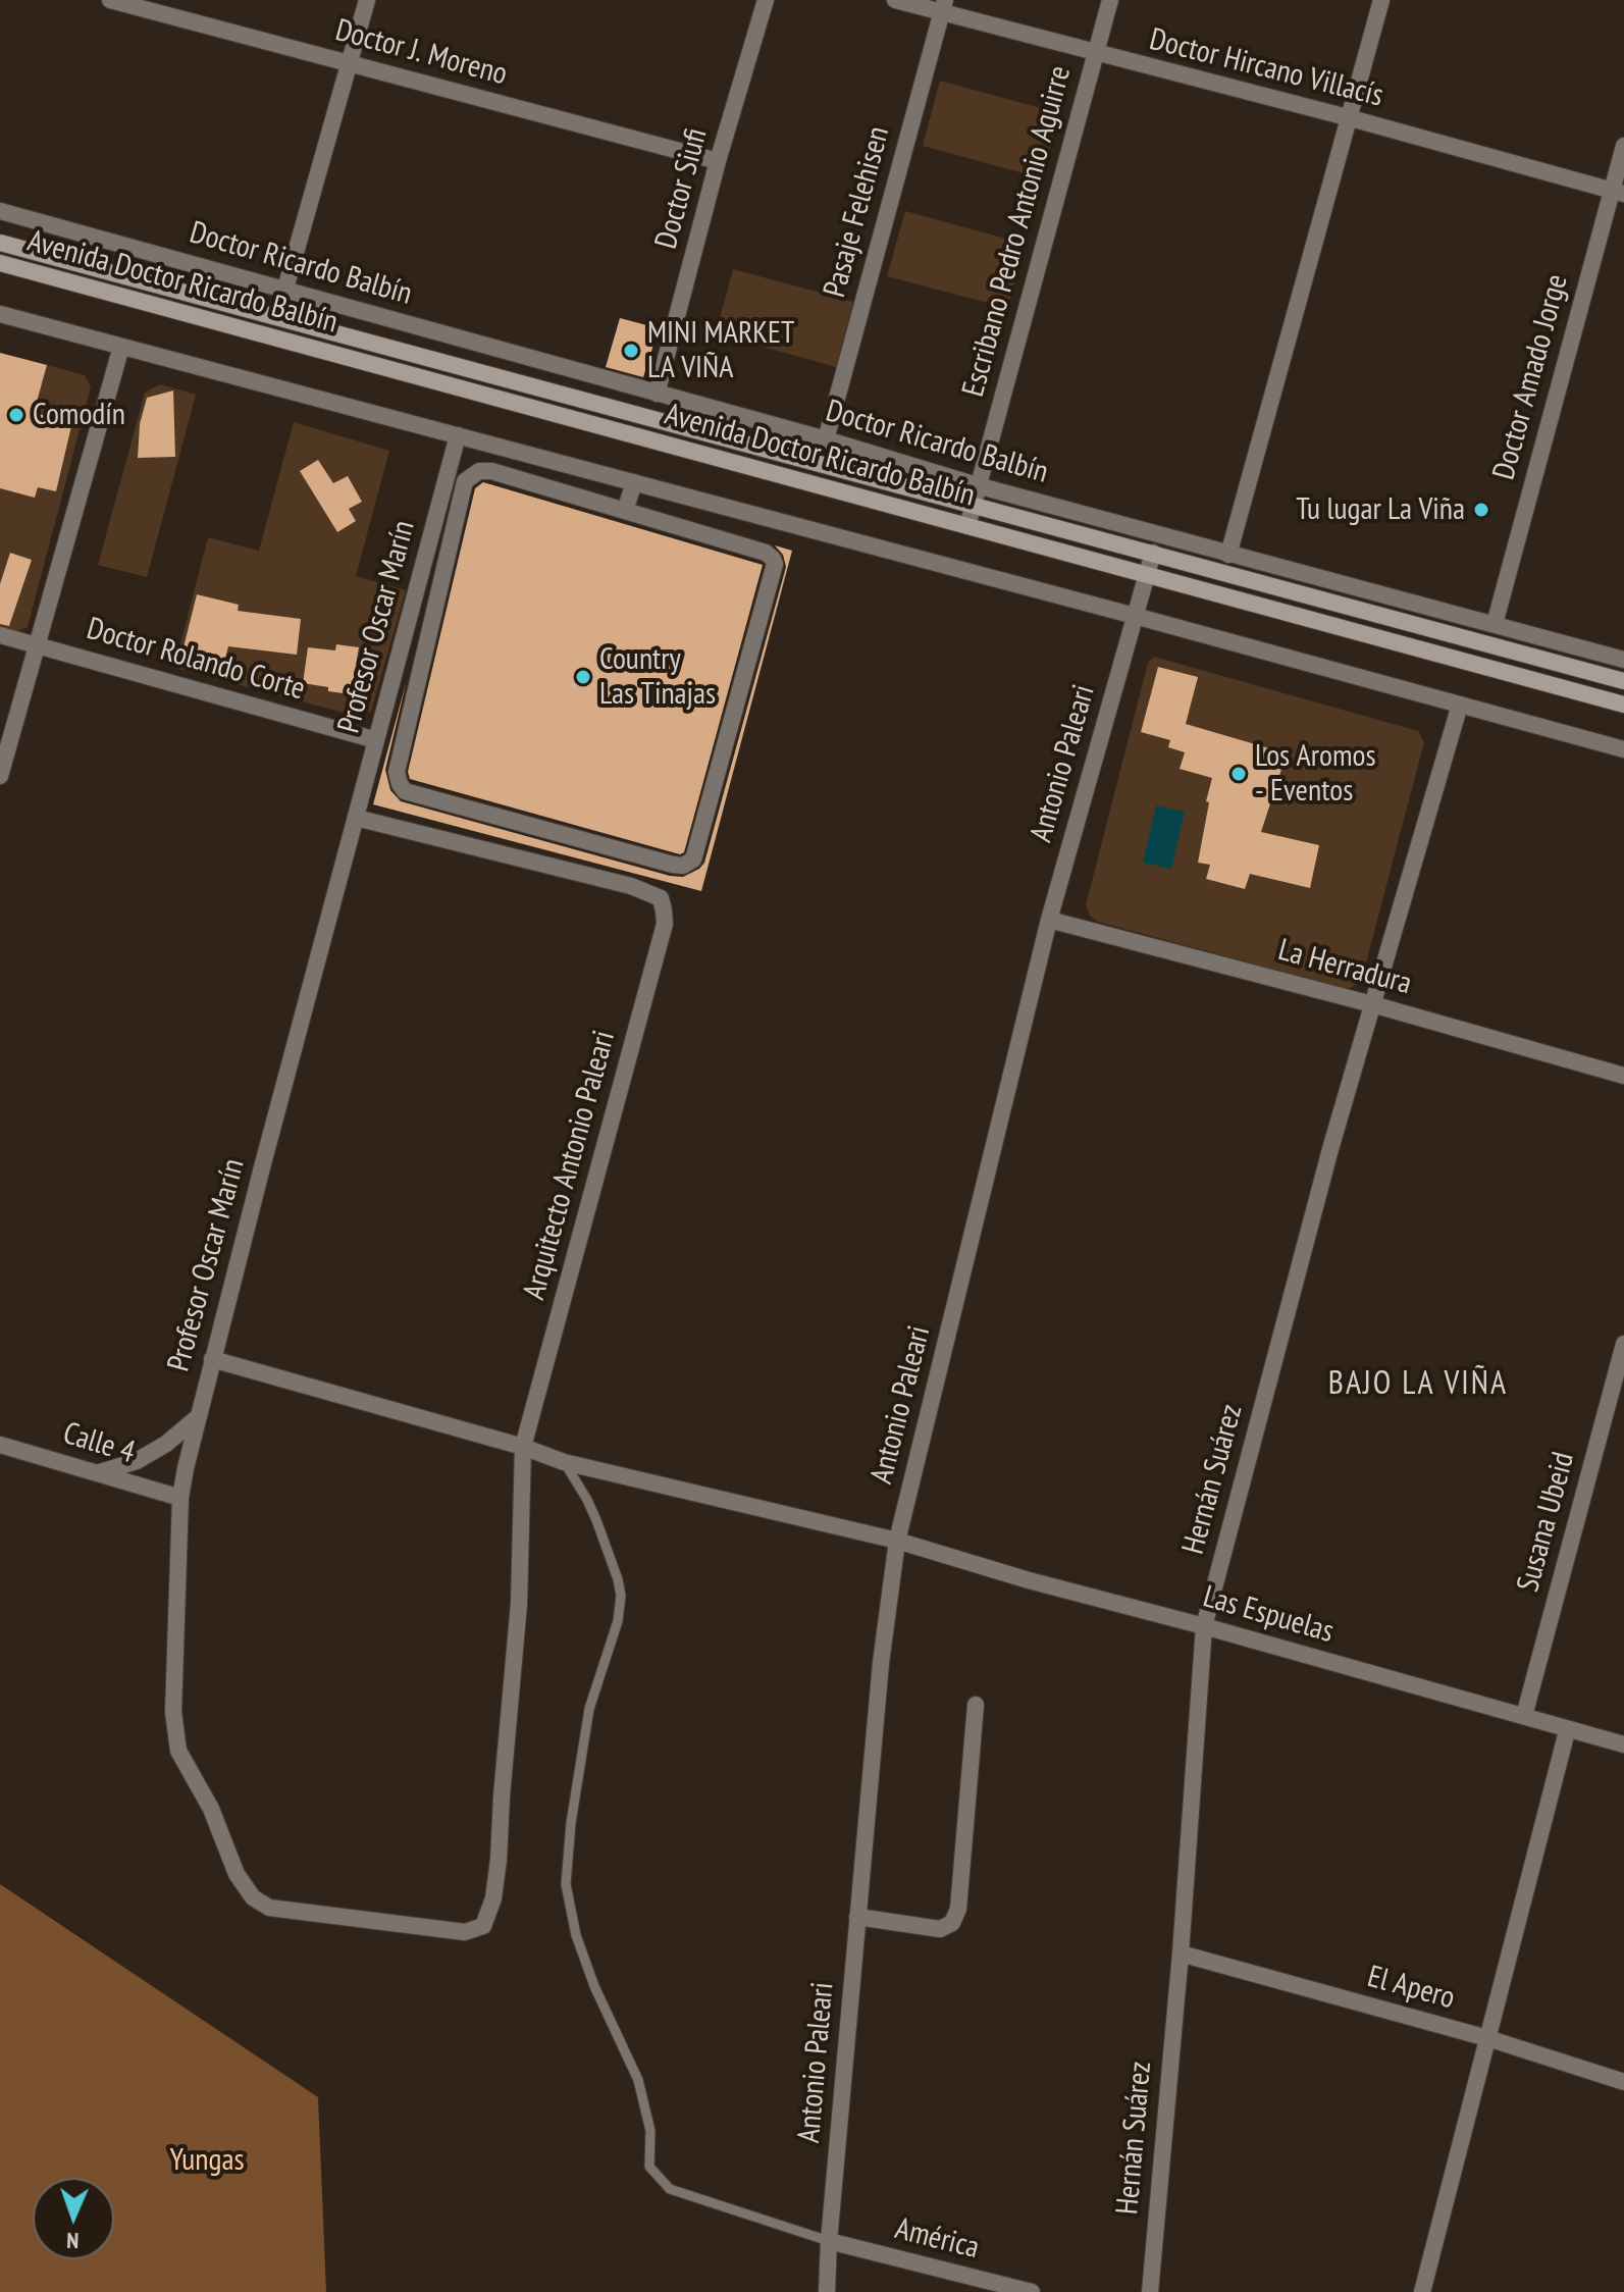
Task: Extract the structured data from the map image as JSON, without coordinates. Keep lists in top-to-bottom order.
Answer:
{
  "streets": {
    "main road": ["Avenida Doctor Ricardo Balbín"],
    "street": [
      "Doctor J. Moreno",
      "Doctor Hircano Villacís",
      "Doctor Siufi",
      "Pasaje Felehisen",
      "Escribano Pedro Antonio Aguirre",
      "Doctor Ricardo Balbín",
      "Doctor Amado Jorge",
      "Profesor Oscar Marín",
      "Doctor Rolando Corte",
      "Antonio Paleari",
      "La Herradura",
      "Arquitecto Antonio Paleari",
      "Calle 4",
      "Hernán Suárez",
      "Susana Ubeid",
      "Las Espuelas",
      "El Apero",
      "América"
    ]
  },
  "crossings": [
    ["Doctor J. Moreno", "Doctor Siufi"],
    ["Doctor Hircano Villacís", "Pasaje Felehisen"],
    ["Doctor Hircano Villacís", "Escribano Pedro Antonio Aguirre"],
    ["Doctor Hircano Villacís", "Doctor Amado Jorge"],
    ["Doctor Siufi", "Doctor Ricardo Balbín"],
    ["Pasaje Felehisen", "Doctor Ricardo Balbín"],
    ["Escribano Pedro Antonio Aguirre", "Doctor Ricardo Balbín"],
    ["Escribano Pedro Antonio Aguirre", "Avenida Doctor Ricardo Balbín"],
    ["Doctor Ricardo Balbín", "Doctor Amado Jorge"],
    ["Avenida Doctor Ricardo Balbín", "Antonio Paleari"],
    ["Profesor Oscar Marín", "Doctor Rolando Corte"],
    ["Profesor Oscar Marín", "Arquitecto Antonio Paleari"],
    ["Profesor Oscar Marín", "Calle 4"],
    ["Profesor Oscar Marín", "Las Espuelas"],
    ["Antonio Paleari", "La Herradura"],
    ["Antonio Paleari", "Las Espuelas"],
    ["Antonio Paleari", "América"],
    ["La Herradura", "Hernán Suárez"],
    ["Arquitecto Antonio Paleari", "Las Espuelas"],
    ["Hernán Suárez", "Las Espuelas"],
    ["Hernán Suárez", "El Apero"],
    ["Susana Ubeid", "Las Espuelas"]
  ],
  "districts": ["BAJO LA VIÑA"],
  "parks": ["Yungas"],
  "places": [
    "MINI MARKET LA VIÑA",
    "Comodín",
    "Tu lugar La Viña",
    "Country Las Tinajas",
    "Los Aromos - Eventos"
  ],
  "north": "bottom"
}
